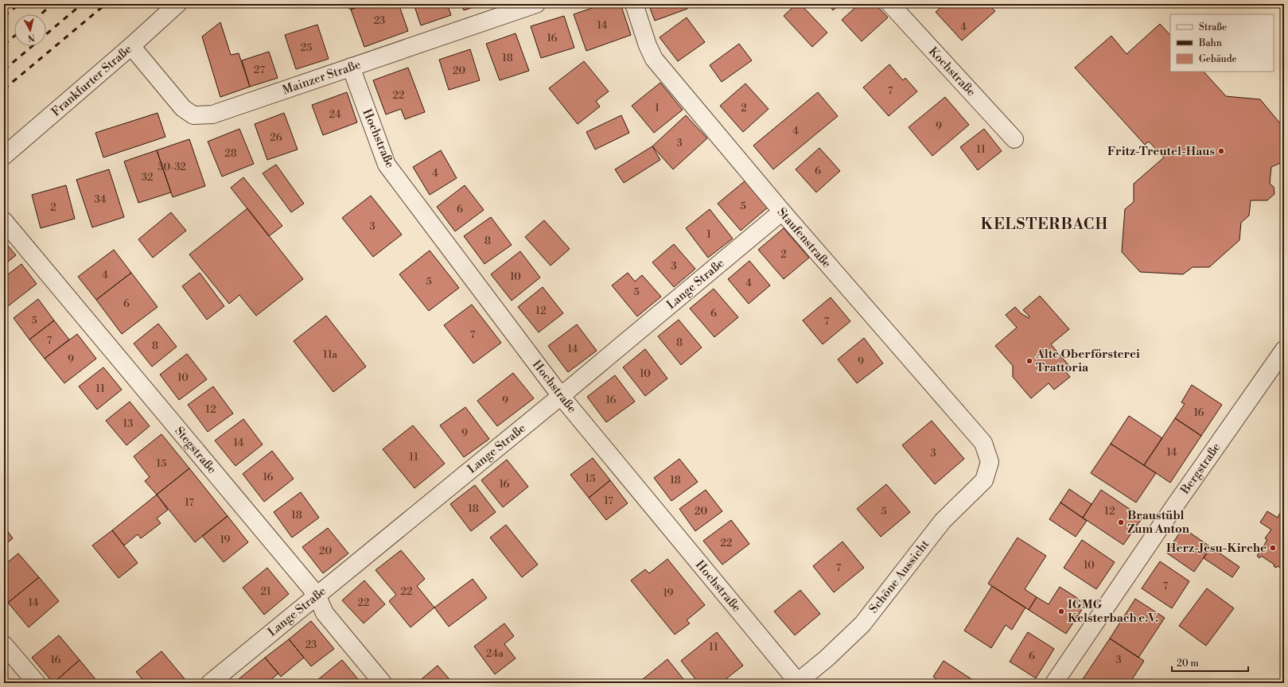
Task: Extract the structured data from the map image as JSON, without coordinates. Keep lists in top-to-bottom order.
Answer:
{
  "streets": {
    "street": [
      "Kochstraße",
      "Mainzer Straße",
      "Frankfurter Straße",
      "Hochstraße",
      "Staufenstraße",
      "Lange Straße",
      "Stegstraße",
      "Bergstraße",
      "Schöne Aussicht"
    ]
  },
  "crossings": [
    ["Mainzer Straße", "Frankfurter Straße"],
    ["Mainzer Straße", "Hochstraße"],
    ["Hochstraße", "Lange Straße"],
    ["Hochstraße", "Schöne Aussicht"],
    ["Staufenstraße", "Lange Straße"],
    ["Staufenstraße", "Schöne Aussicht"],
    ["Lange Straße", "Stegstraße"]
  ],
  "districts": ["KELSTERBACH"],
  "places": [
    "Fritz-Treutel-Haus",
    "Alte Oberförsterei Trattoria",
    "Braustübl Zum Anton",
    "Herz-Jesu-Kirche",
    "IGMG Kelsterbach e.V."
  ],
  "house_numbers": [
    "23",
    "14",
    "4",
    "16",
    "25",
    "18",
    "27",
    "20",
    "7",
    "22",
    "1",
    "2",
    "24",
    "9",
    "4",
    "26",
    "3",
    "11",
    "28",
    "30-32",
    "6",
    "4",
    "32",
    "34",
    "5",
    "2",
    "6",
    "3",
    "1",
    "8",
    "2",
    "3",
    "4",
    "10",
    "5",
    "4",
    "5",
    "6",
    "12",
    "6",
    "5",
    "7",
    "7",
    "7",
    "8",
    "8",
    "14",
    "11a",
    "9",
    "9",
    "10",
    "10",
    "11",
    "16",
    "9",
    "12",
    "16",
    "13",
    "9",
    "14",
    "14",
    "3",
    "11",
    "15",
    "16",
    "15",
    "18",
    "16",
    "17",
    "17",
    "18",
    "20",
    "5",
    "12",
    "18",
    "19",
    "22",
    "20",
    "10",
    "7",
    "7",
    "21",
    "22",
    "19",
    "14",
    "22",
    "23",
    "11",
    "24a",
    "6",
    "16",
    "3"
  ],
  "legend": ["Straße", "Bahn", "Gebäude"],
  "scale_bar": "20 m",
  "north": "bottom"
}
